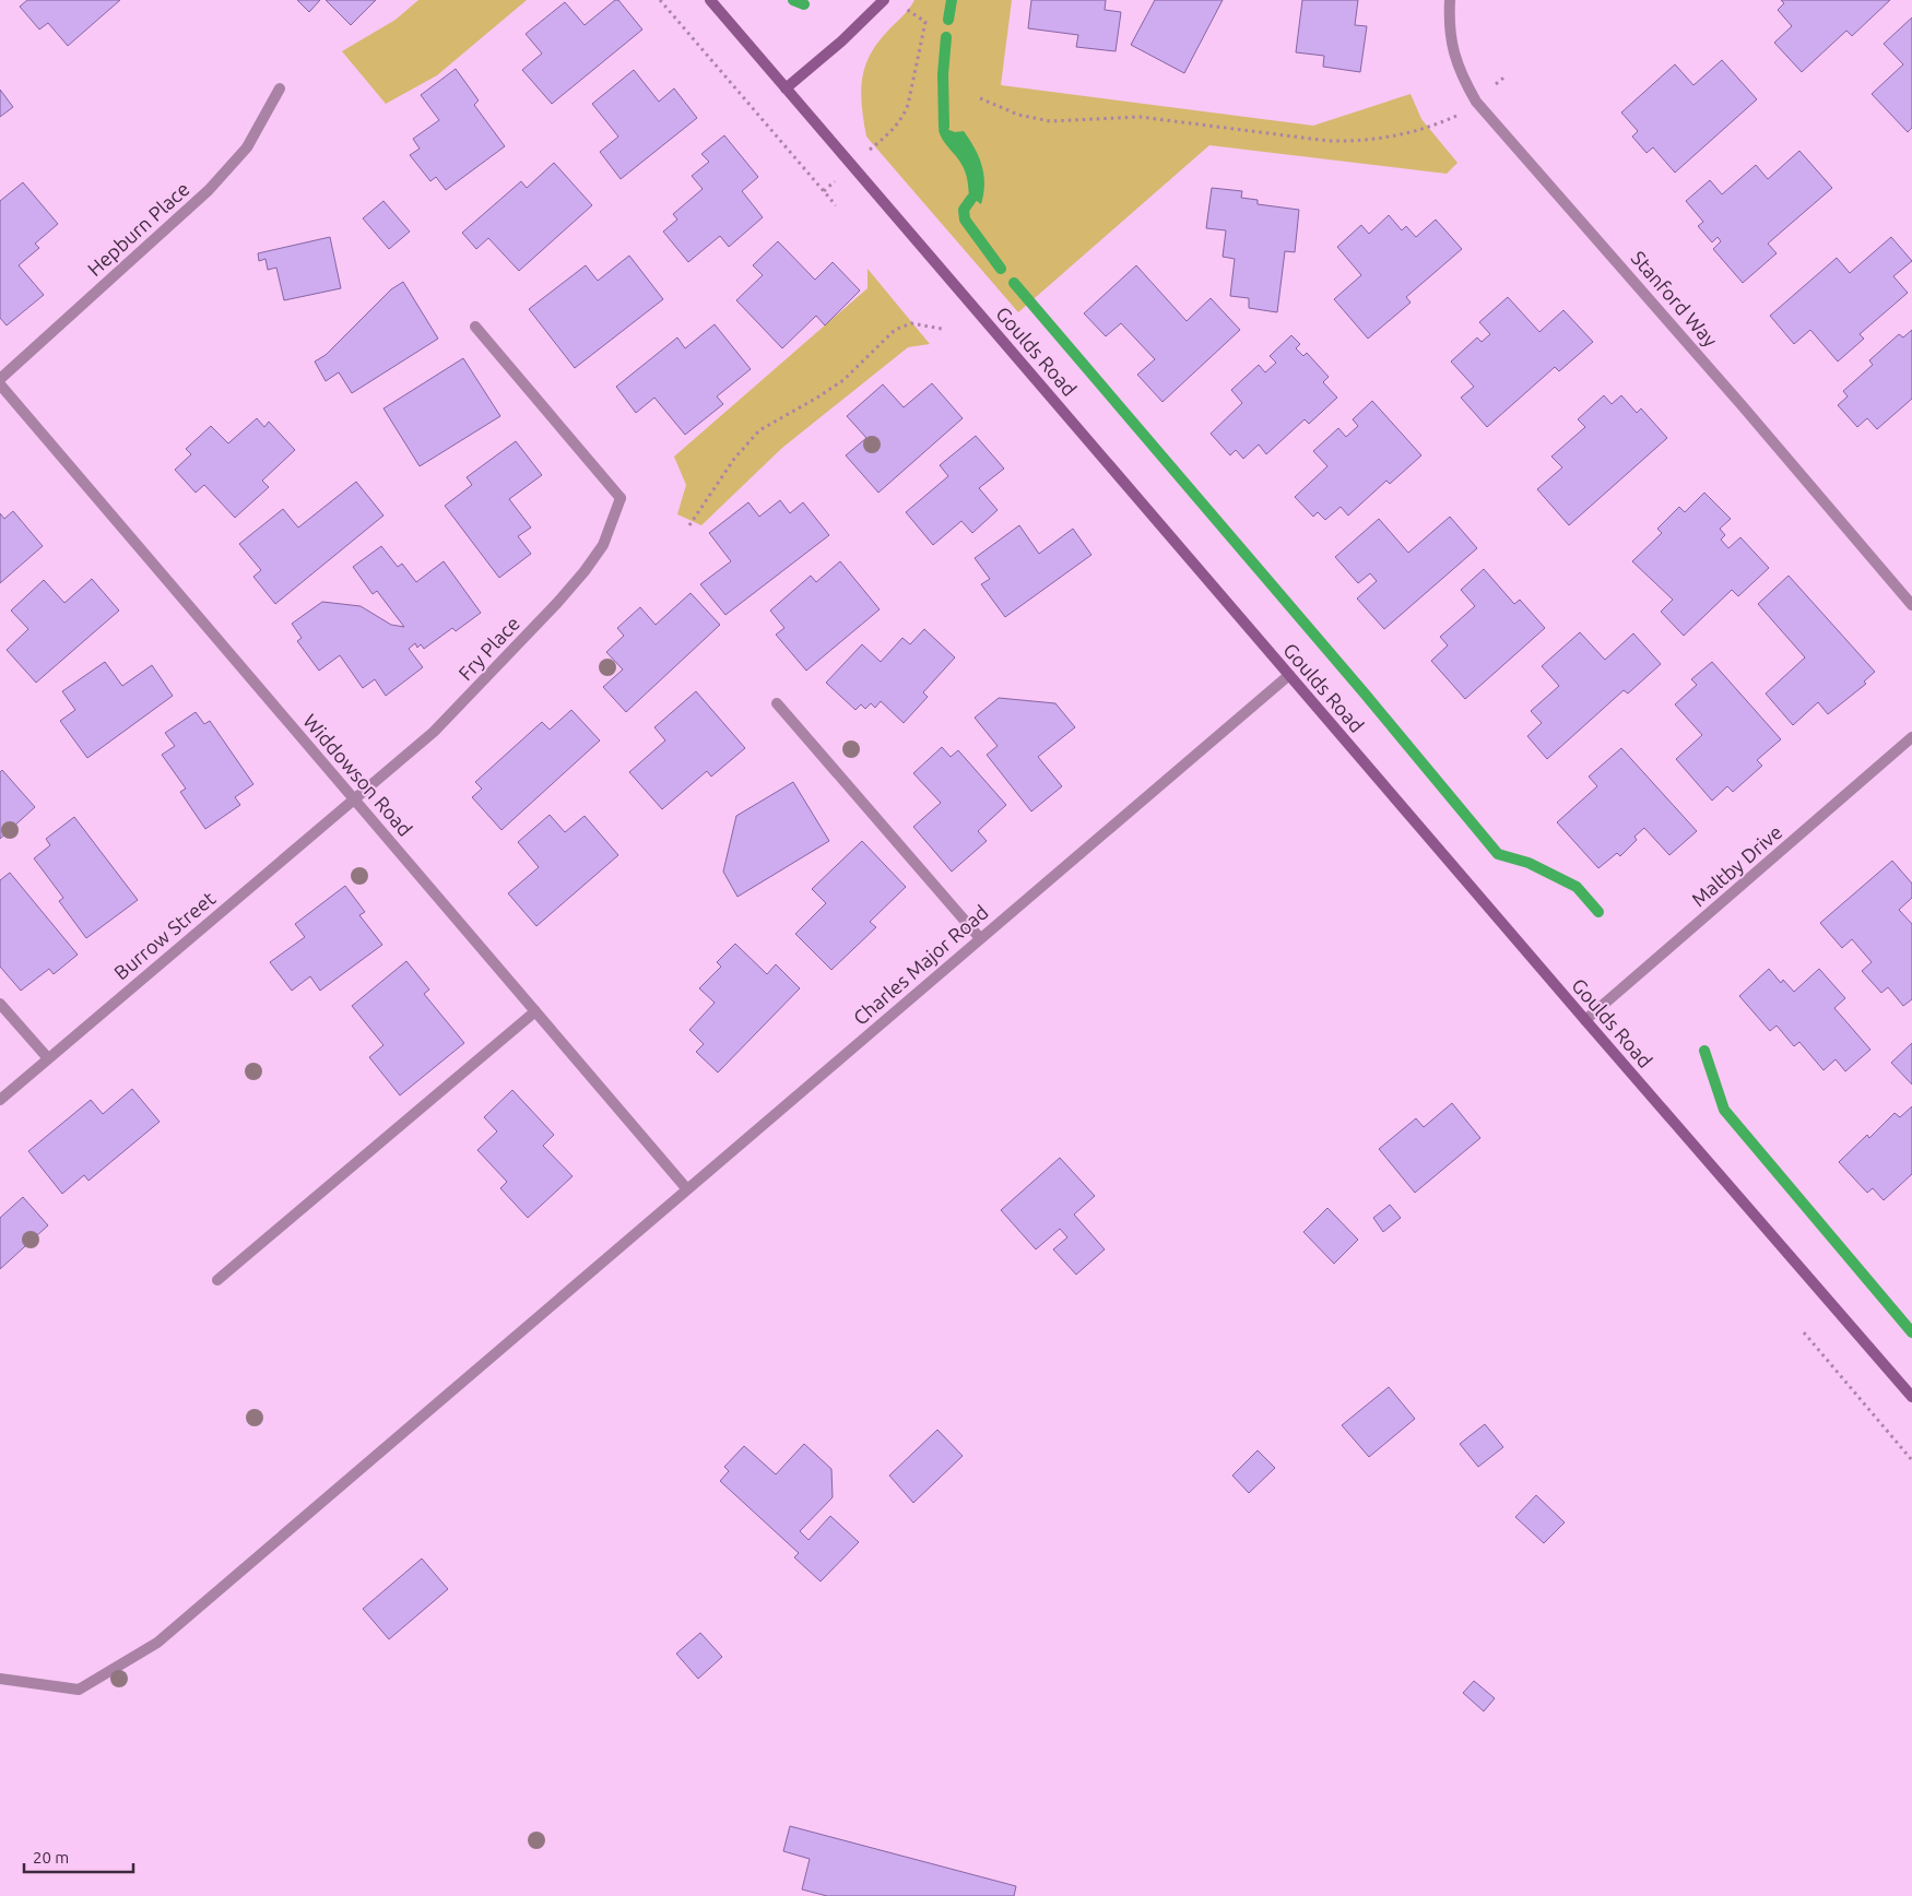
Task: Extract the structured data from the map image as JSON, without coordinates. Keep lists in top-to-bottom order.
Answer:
{
  "streets": {
    "main road": ["Goulds Road"],
    "street": [
      "Hepburn Place",
      "Stanford Way",
      "Fry Place",
      "Widdowson Road",
      "Maltby Drive",
      "Burrow Street",
      "Charles Major Road"
    ]
  },
  "crossings": [
    ["Goulds Road", "Maltby Drive"],
    ["Goulds Road", "Charles Major Road"],
    ["Fry Place", "Widdowson Road"],
    ["Fry Place", "Burrow Street"],
    ["Widdowson Road", "Burrow Street"],
    ["Widdowson Road", "Charles Major Road"]
  ],
  "scale_bar": "20 m"
}
